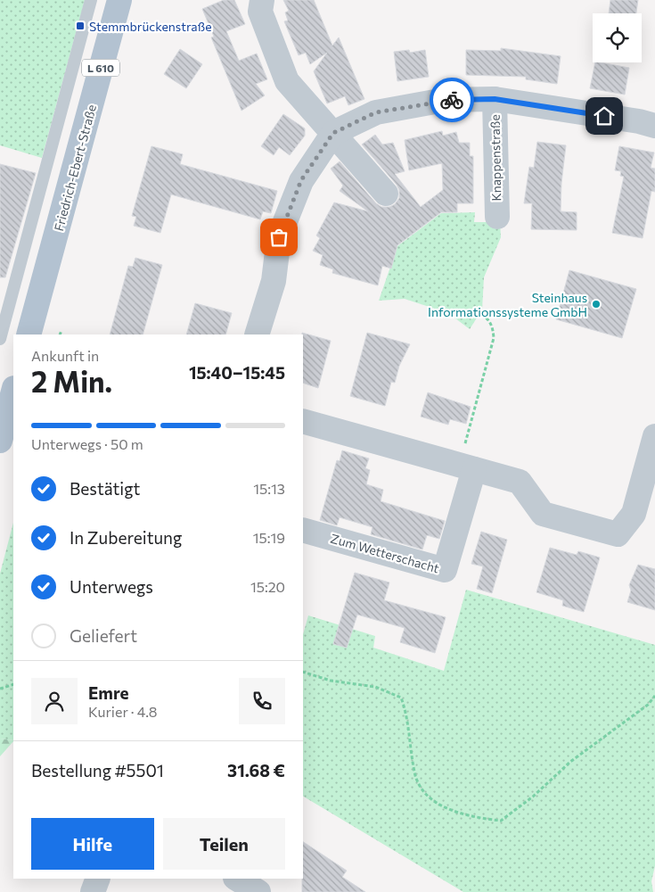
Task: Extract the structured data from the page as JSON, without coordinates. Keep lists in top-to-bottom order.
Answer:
{
  "streets": {
    "main road": ["L 610", "Friedrich-Ebert-Straße"],
    "street": ["Knappenstraße", "Zum Wetterschacht"]
  },
  "places": {
    "transit": ["Stemmbrückenstraße"],
    "other": ["Steinhaus Informationssysteme GmbH"]
  },
  "page": {
    "heading": ["2 Min.", "Ankunft in", "15:40–15:45"],
    "panel": [
      "Emre",
      "Kurier · 4.8",
      "Bestellung #5501",
      "31.68 €"
    ],
    "bar": "Unterwegs · 50 m",
    "list": [
      ["Bestätigt", "15:13"],
      ["In Zubereitung", "15:19"],
      ["Unterwegs", "15:20"],
      "Geliefert"
    ],
    "buttons": ["Hilfe", "Teilen"]
  }
}
